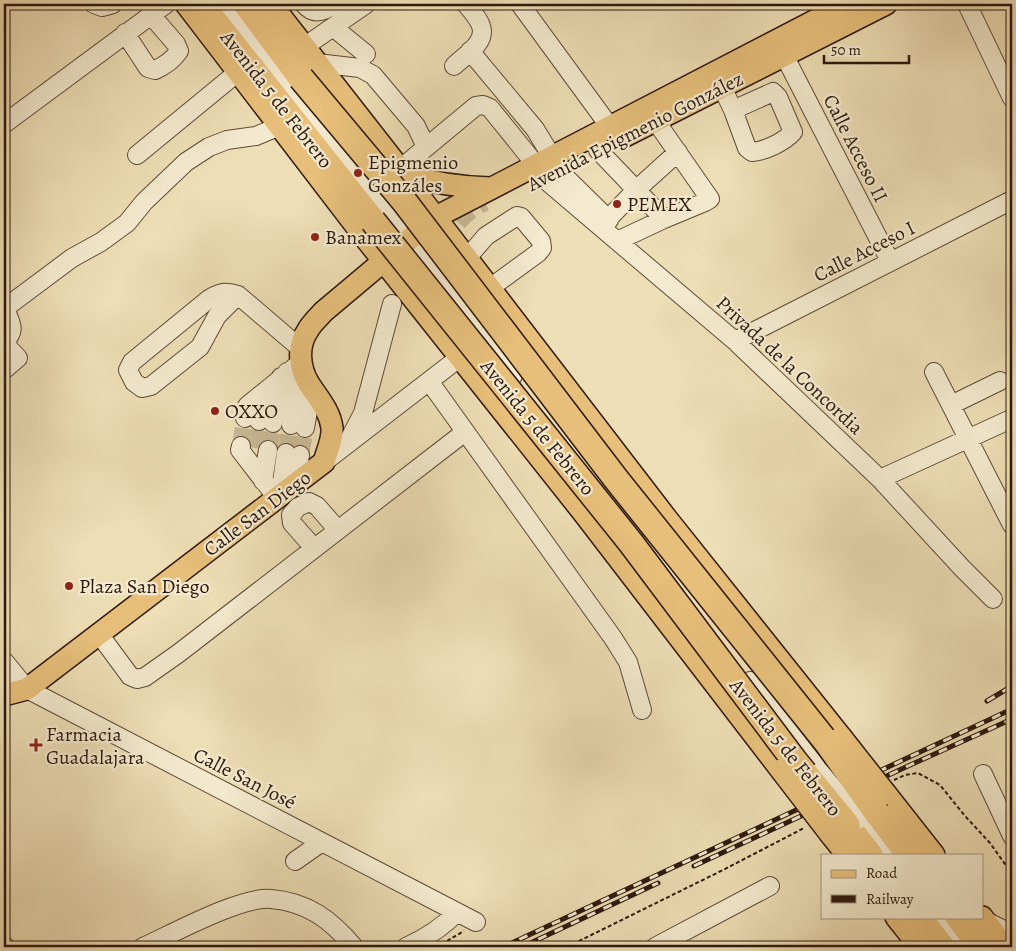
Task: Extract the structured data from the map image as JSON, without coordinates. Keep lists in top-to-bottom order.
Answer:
{
  "streets": {
    "highway": ["Avenida 5 de Febrero"],
    "main road": ["Avenida Epigmenio González", "Calle San Diego"],
    "street": [
      "Calle Acceso II",
      "Calle Acceso I",
      "Privada de la Concordia",
      "Calle San José"
    ]
  },
  "crossings": [
    ["Avenida 5 de Febrero", "Avenida Epigmenio González"],
    ["Avenida 5 de Febrero", "Calle San Diego"],
    ["Avenida Epigmenio González", "Calle Acceso II"],
    ["Avenida Epigmenio González", "Privada de la Concordia"],
    ["Calle Acceso II", "Calle Acceso I"],
    ["Calle Acceso I", "Privada de la Concordia"],
    ["Calle San Diego", "Calle San José"]
  ],
  "places": {
    "other": [
      "Epigmenio Gonzáles",
      "PEMEX",
      "Banamex",
      "OXXO",
      "Plaza San Diego"
    ],
    "health": ["Farmacia Guadalajara"]
  },
  "legend": ["Road", "Railway"],
  "scale_bar": "50 m"
}
